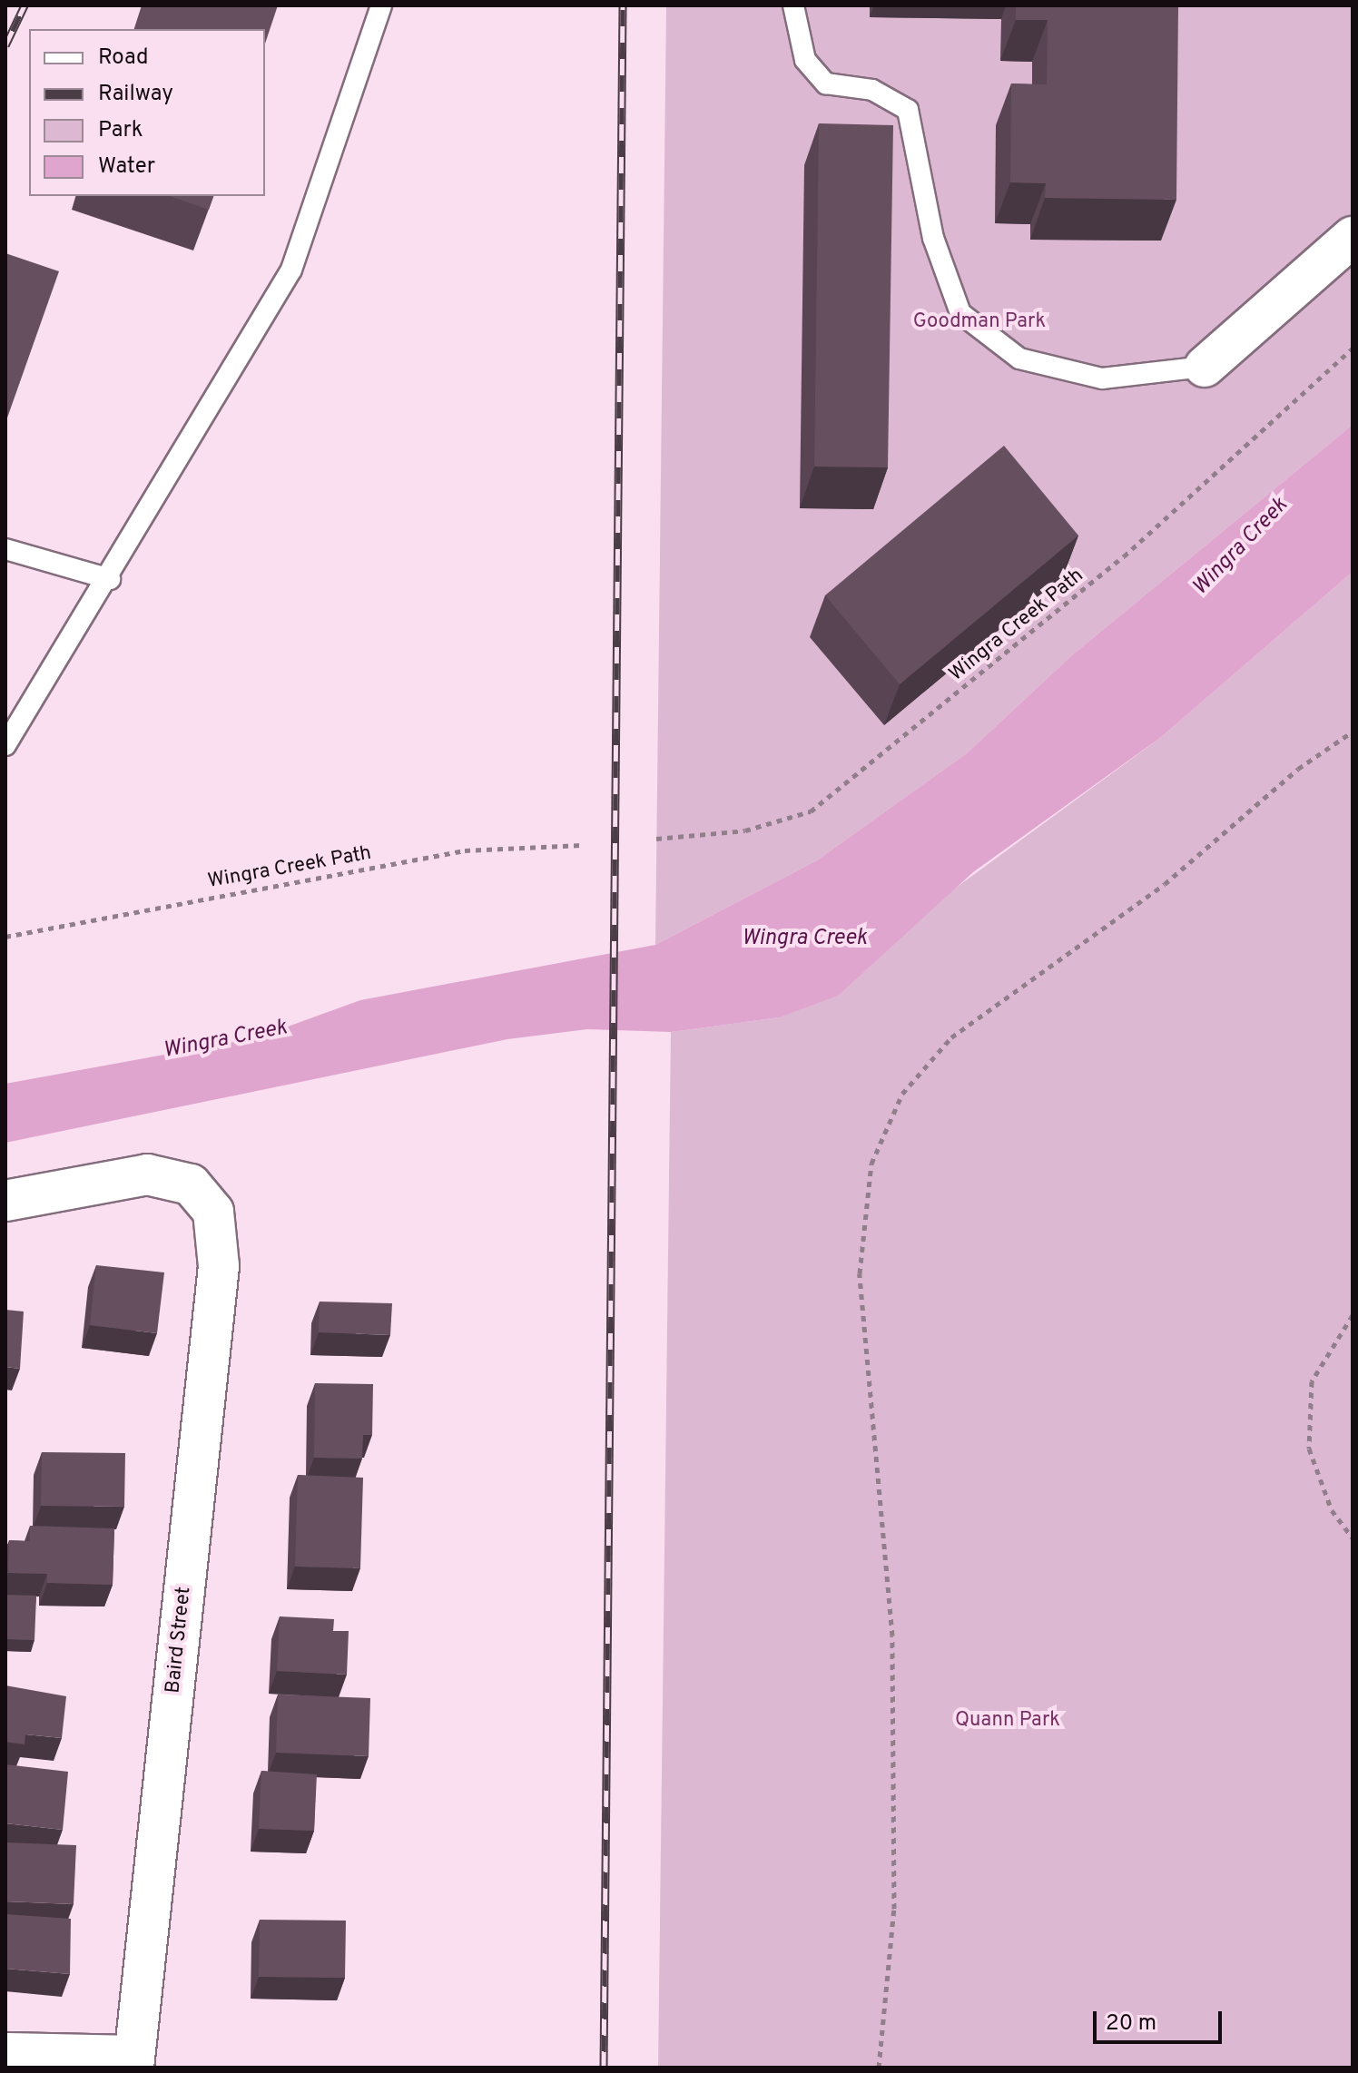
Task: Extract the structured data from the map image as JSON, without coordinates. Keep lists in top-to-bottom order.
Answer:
{
  "streets": {
    "street": ["Baird Street"],
    "path": ["Wingra Creek Path"]
  },
  "water": ["Wingra Creek"],
  "parks": ["Goodman Park", "Quann Park"],
  "legend": [
    "Road",
    "Railway",
    "Park",
    "Water"
  ],
  "scale_bar": "20 m"
}
